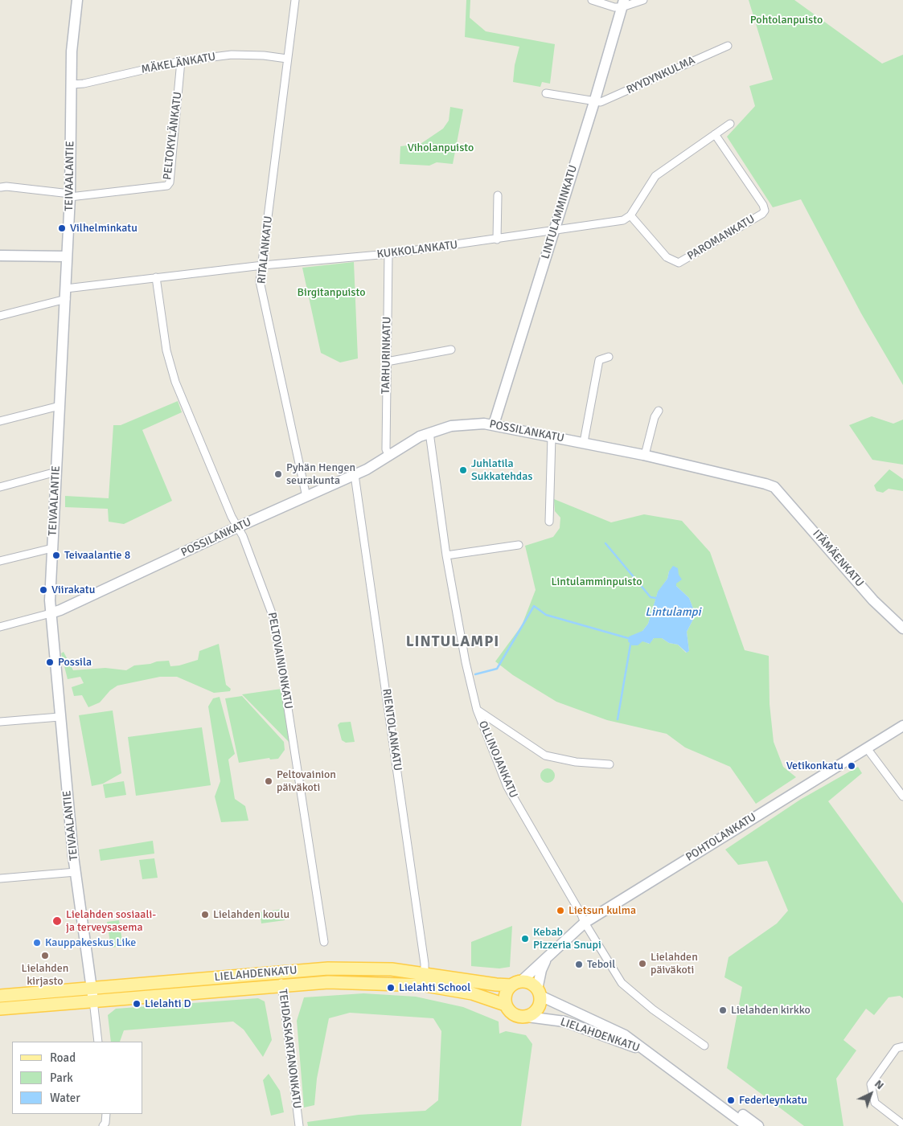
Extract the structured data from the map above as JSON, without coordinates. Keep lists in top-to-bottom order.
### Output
{
  "streets": {
    "main road": [
      "TEIVAALANTIE",
      "LINTULAMMINKATU",
      "POSSILANKATU",
      "ITÄMÄENKATU",
      "POHTOLANKATU",
      "LIELAHDENKATU"
    ],
    "street": [
      "MÄKELÄNKATU",
      "RYYDYNKULMA",
      "PELTOKYLÄNKATU",
      "PAROMANKATU",
      "RITALANKATU",
      "KUKKOLANKATU",
      "TARHURINKATU",
      "PELTOVAINIONKATU",
      "RIENTOLANKATU",
      "OLLINOJANKATU",
      "TEHDASKARTANONKATU"
    ]
  },
  "crossings": [
    ["MÄKELÄNKATU", "PELTOKYLÄNKATU"],
    ["MÄKELÄNKATU", "TEIVAALANTIE"],
    ["MÄKELÄNKATU", "RITALANKATU"],
    ["RYYDYNKULMA", "LINTULAMMINKATU"],
    ["PELTOKYLÄNKATU", "TEIVAALANTIE"],
    ["TEIVAALANTIE", "KUKKOLANKATU"],
    ["TEIVAALANTIE", "POSSILANKATU"],
    ["TEIVAALANTIE", "LIELAHDENKATU"],
    ["LINTULAMMINKATU", "KUKKOLANKATU"],
    ["LINTULAMMINKATU", "POSSILANKATU"],
    ["PAROMANKATU", "KUKKOLANKATU"],
    ["RITALANKATU", "KUKKOLANKATU"],
    ["RITALANKATU", "POSSILANKATU"],
    ["KUKKOLANKATU", "TARHURINKATU"],
    ["KUKKOLANKATU", "PELTOVAINIONKATU"],
    ["TARHURINKATU", "POSSILANKATU"],
    ["POSSILANKATU", "ITÄMÄENKATU"],
    ["POSSILANKATU", "PELTOVAINIONKATU"],
    ["POSSILANKATU", "RIENTOLANKATU"],
    ["POSSILANKATU", "OLLINOJANKATU"],
    ["RIENTOLANKATU", "LIELAHDENKATU"],
    ["OLLINOJANKATU", "POHTOLANKATU"],
    ["POHTOLANKATU", "LIELAHDENKATU"],
    ["LIELAHDENKATU", "TEHDASKARTANONKATU"]
  ],
  "districts": ["LINTULAMPI"],
  "water": ["Lintulampi"],
  "parks": [
    "Pohtolanpuisto",
    "Viholanpuisto",
    "Birgitanpuisto",
    "Lintulamminpuisto"
  ],
  "places": [
    "Vilhelminkatu",
    "Juhlatila Sukkatehdas",
    "Pyhän Hengen seurakunta",
    "Teivaalantie 8",
    "Viirakatu",
    "Possila",
    "Vetikonkatu",
    "Peltovainion päiväkoti",
    "Lietsun kulma",
    "Lielahden koulu",
    "Lielahden sosiaali- ja terveysasema",
    "Kebab Pizzeria Snupi",
    "Kauppakeskus Like",
    "Lielahden kirjasto",
    "Lielahden päiväkoti",
    "Teboil",
    "Lielahti School",
    "Lielahti D",
    "Lielahden kirkko",
    "Federleynkatu"
  ],
  "legend": ["Road", "Park", "Water"],
  "north": "top right"
}
